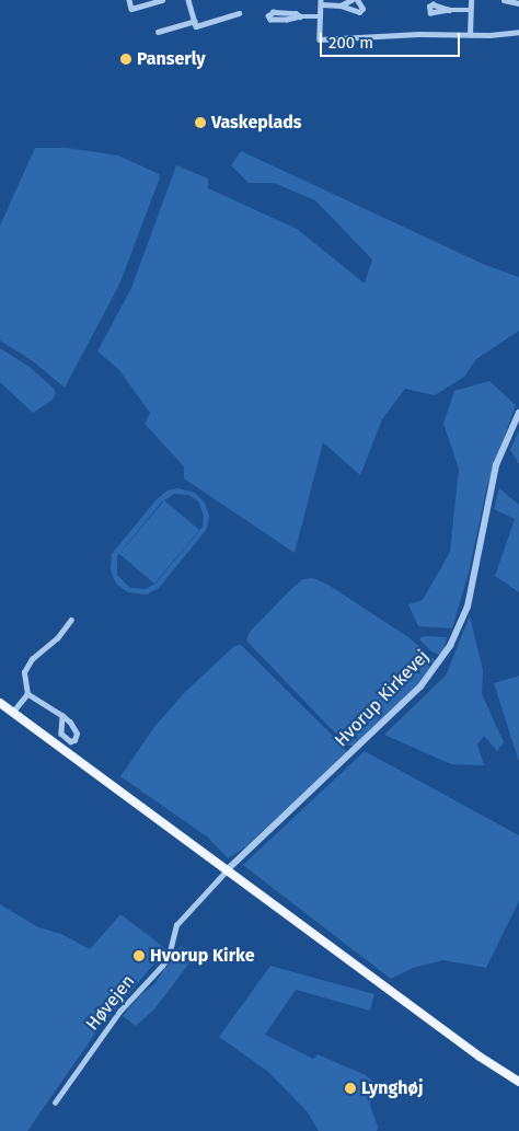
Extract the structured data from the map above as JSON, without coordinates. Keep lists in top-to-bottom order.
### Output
{
  "streets": {
    "street": ["Hvorup Kirkevej", "Høvejen"]
  },
  "crossings": [
    ["Hvorup Kirkevej", "Høvejen"]
  ],
  "places": [
    "Panserly",
    "Vaskeplads",
    "Hvorup Kirke",
    "Lynghøj"
  ],
  "scale_bar": "200 m"
}
